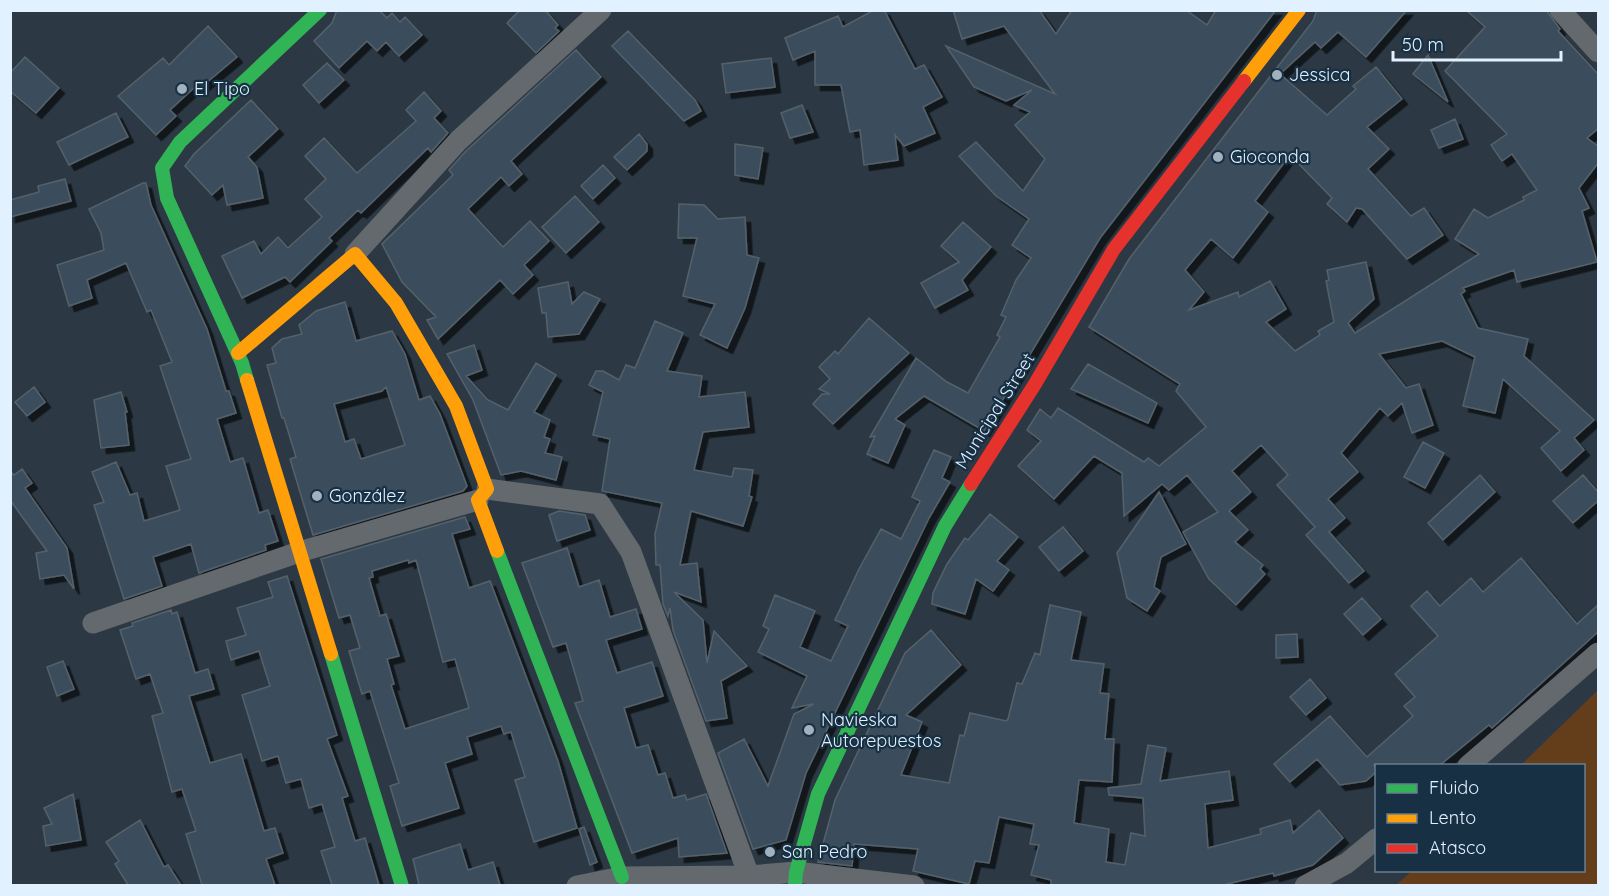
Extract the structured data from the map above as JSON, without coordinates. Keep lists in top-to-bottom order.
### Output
{
  "streets": {
    "street": ["Municipal Street"]
  },
  "places": [
    "Jessica",
    "El Tipo",
    "Gioconda",
    "González",
    "Navieska Autorepuestos",
    "San Pedro"
  ],
  "legend": ["Fluido", "Lento", "Atasco"],
  "scale_bar": "50 m"
}
